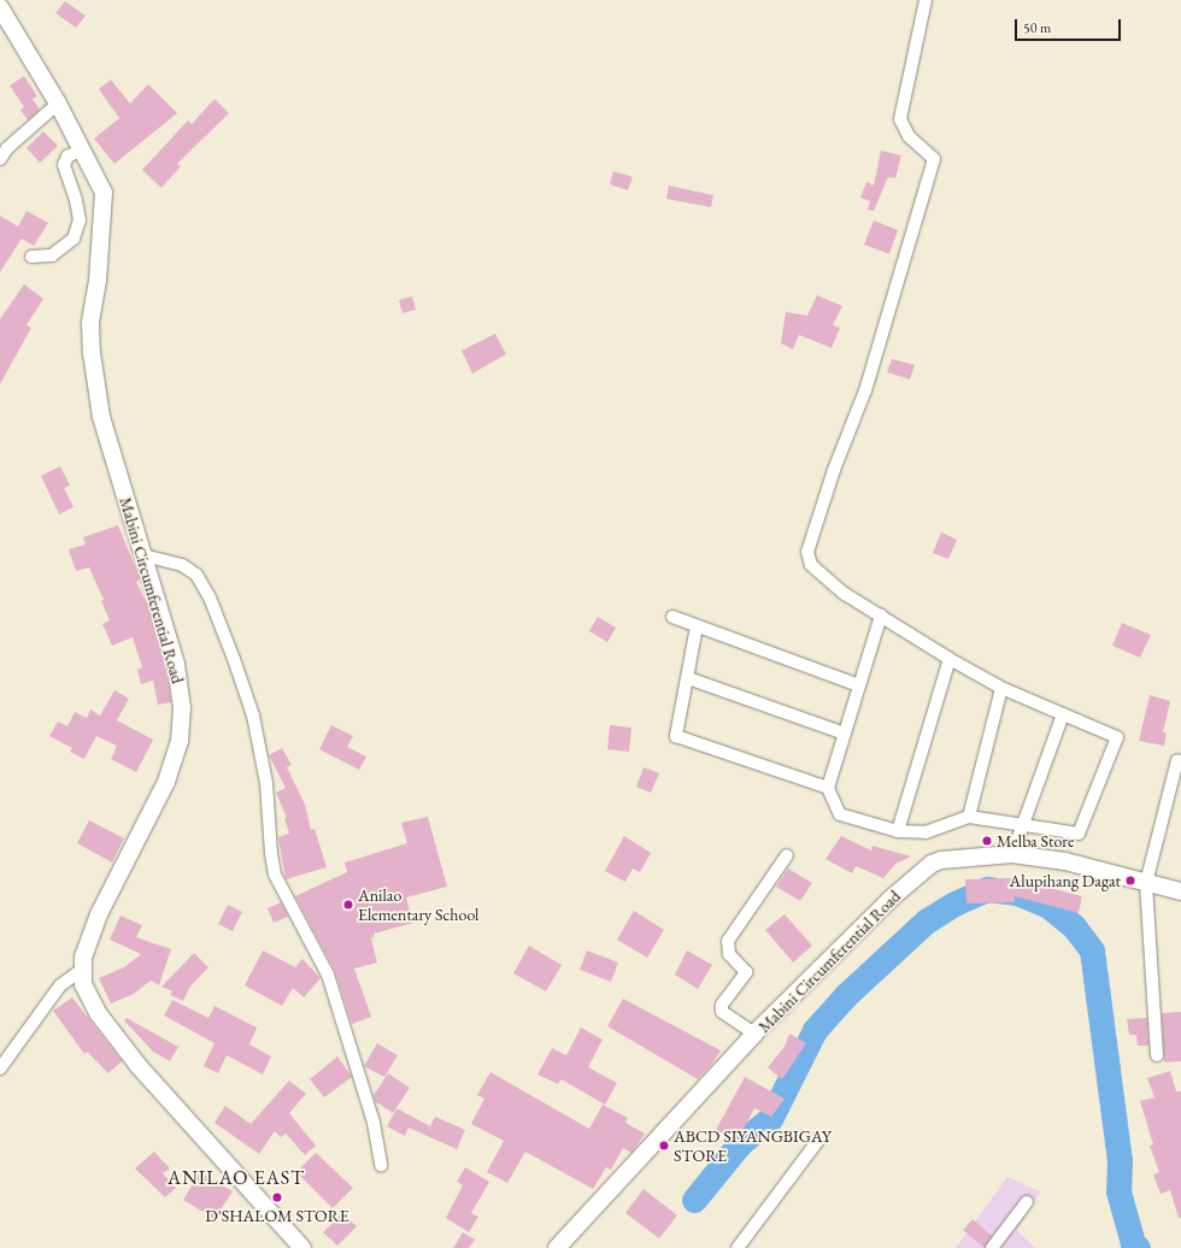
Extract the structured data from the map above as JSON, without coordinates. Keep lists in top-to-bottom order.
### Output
{
  "streets": {
    "main road": ["Mabini Circumferential Road"]
  },
  "districts": ["ANILAO EAST"],
  "places": [
    "Melba Store",
    "Alupihang Dagat",
    "Anilao Elementary School",
    "ABCD SIYANGBIGAY STORE",
    "D'SHALOM STORE"
  ],
  "scale_bar": "50 m"
}
